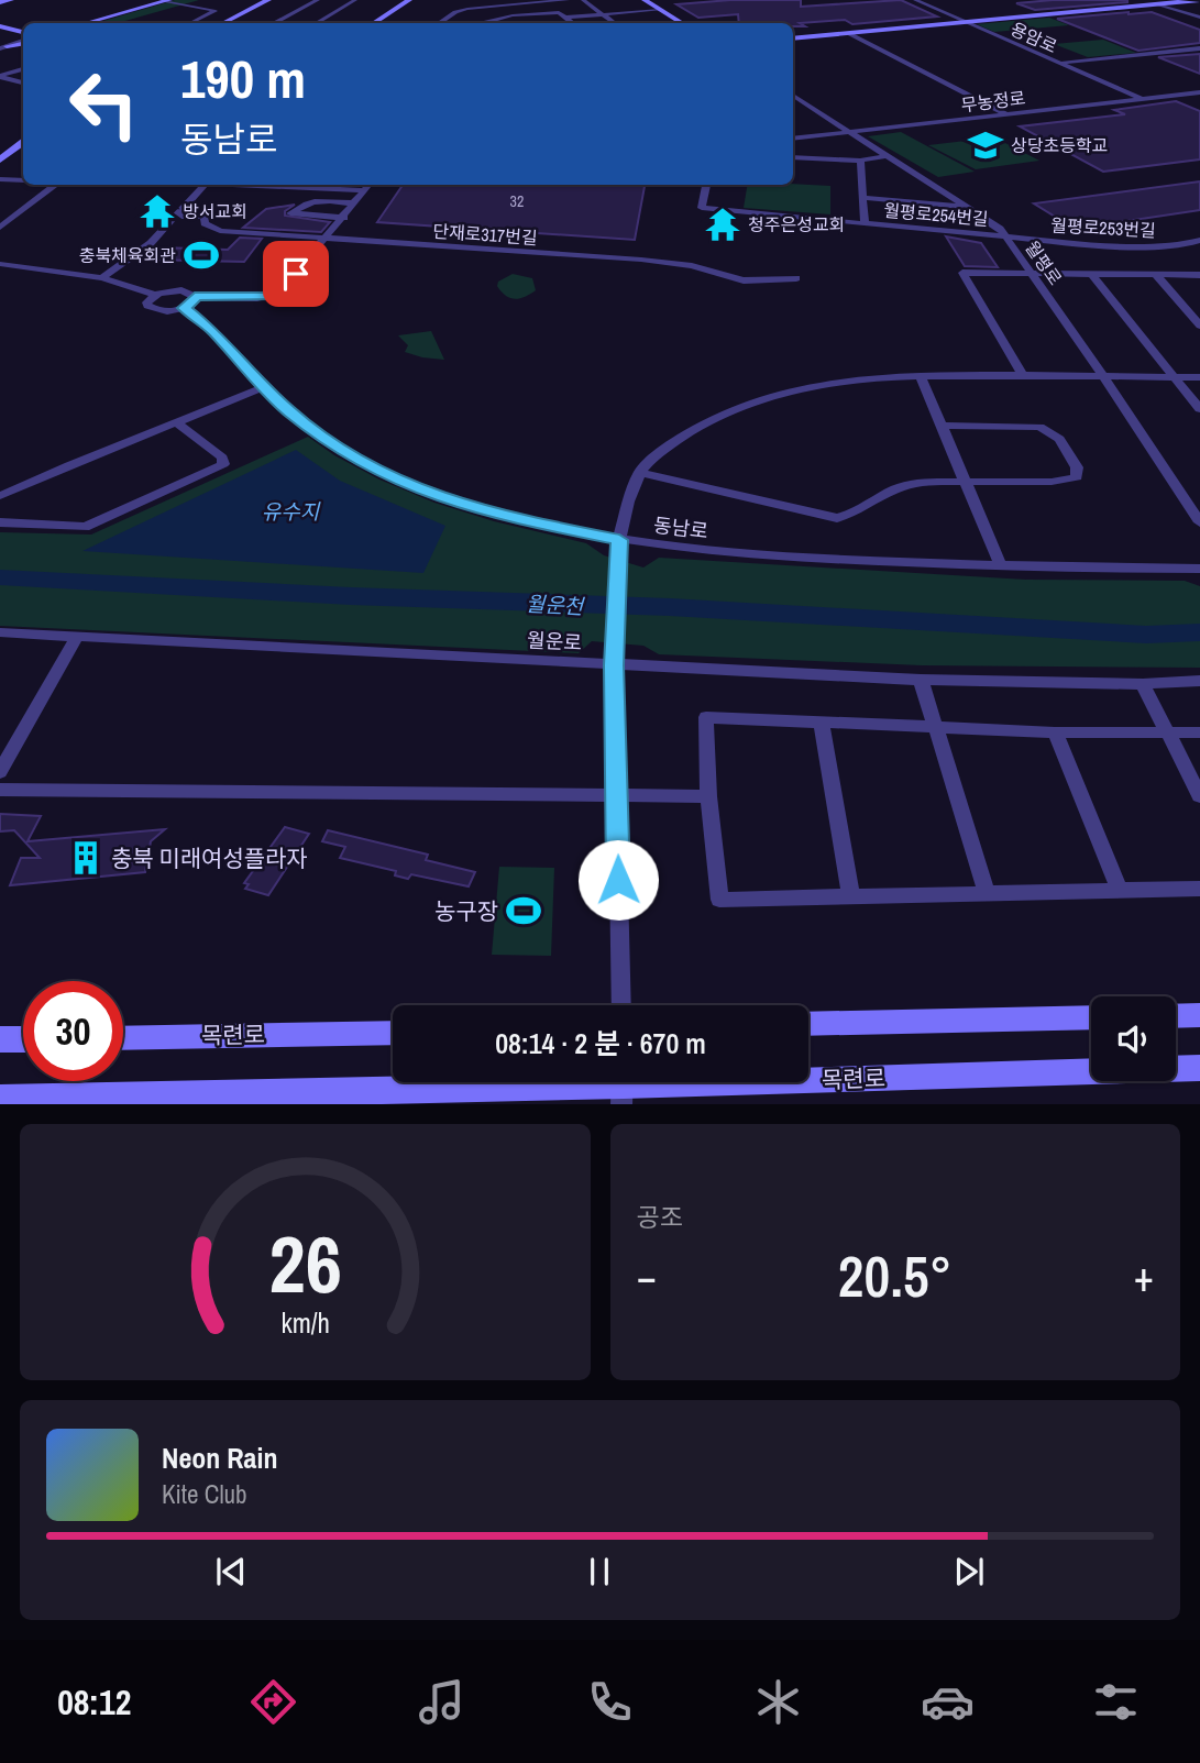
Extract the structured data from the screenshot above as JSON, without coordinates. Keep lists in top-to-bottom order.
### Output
{
  "streets": {
    "street": [
      "용암로",
      "무농정로",
      "월평로254번길",
      "월평로253번길",
      "단재로317번길",
      "월평로",
      "동남로",
      "월운로",
      "목련로"
    ]
  },
  "crossings": [
    ["용암로", "무농정로"],
    ["무농정로", "월평로"],
    ["월평로254번길", "월평로253번길"],
    ["월평로254번길", "월평로"],
    ["월평로253번길", "월평로"]
  ],
  "water": ["유수지", "월운천"],
  "places": {
    "school or university": ["상당초등학교"],
    "temple": ["방서교회", "청주은성교회"],
    "sports": ["충북체육회관", "농구장"],
    "building": ["충북 미래여성플라자"]
  },
  "house_numbers": ["32"],
  "page": {
    "turn": ["190 m", "동남로"],
    "limit": "30",
    "trip": "08:14 · 2 분 · 670 m",
    "tile": "공조",
    "heat": ["−", "20.5°", "+"],
    "song": ["Neon Rain", "Kite Club"],
    "tabs": "08:12",
    "gauge": ["26", "km/h"]
  }
}
